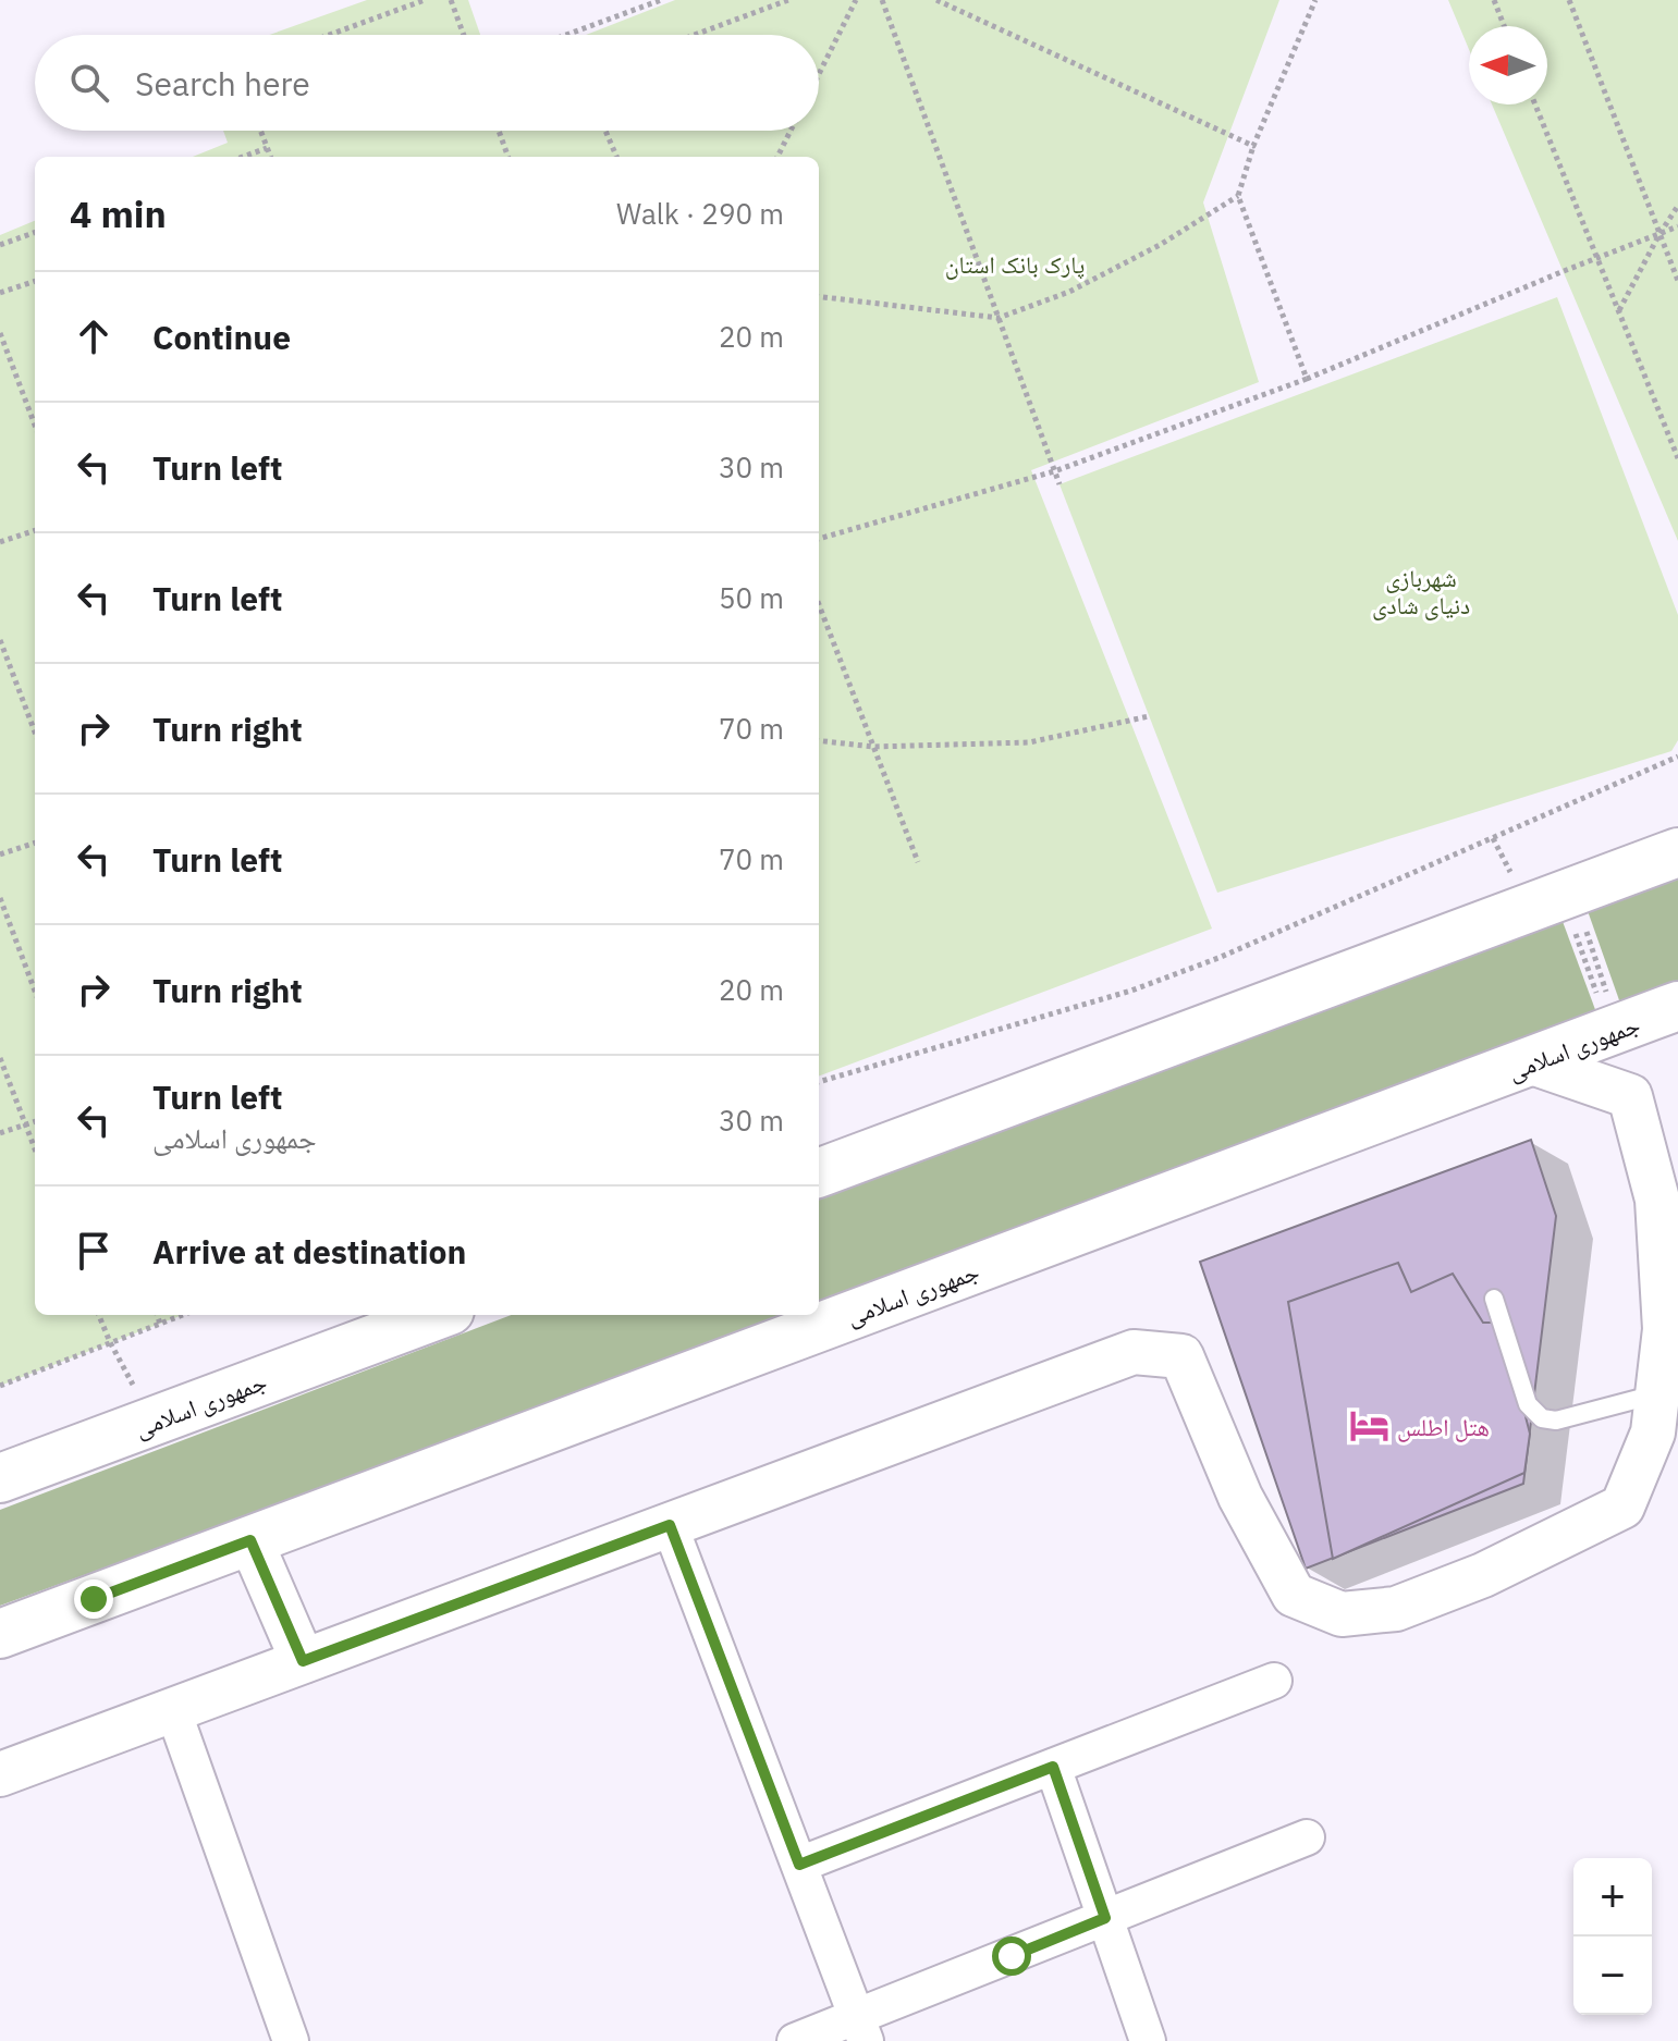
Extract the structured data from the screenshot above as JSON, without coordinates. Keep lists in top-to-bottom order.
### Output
{
  "streets": {
    "main road": ["جمهوری اسلامی"]
  },
  "parks": ["پارک بانک استان", "شهربازی دنیای شادی"],
  "places": {
    "hotel": ["هتل اطلس"]
  },
  "north": "left",
  "page": {
    "search": "Search here",
    "heading": ["4 min", "Walk · 290 m"],
    "list": [
      ["Continue", "20 m"],
      ["Turn left", "30 m"],
      ["Turn left", "50 m"],
      ["Turn right", "70 m"],
      ["Turn left", "70 m"],
      ["Turn right", "20 m"],
      ["Turn left", "جمهوری اسلامی", "30 m"],
      "Arrive at destination"
    ],
    "map_buttons": ["+", "−"]
  }
}
